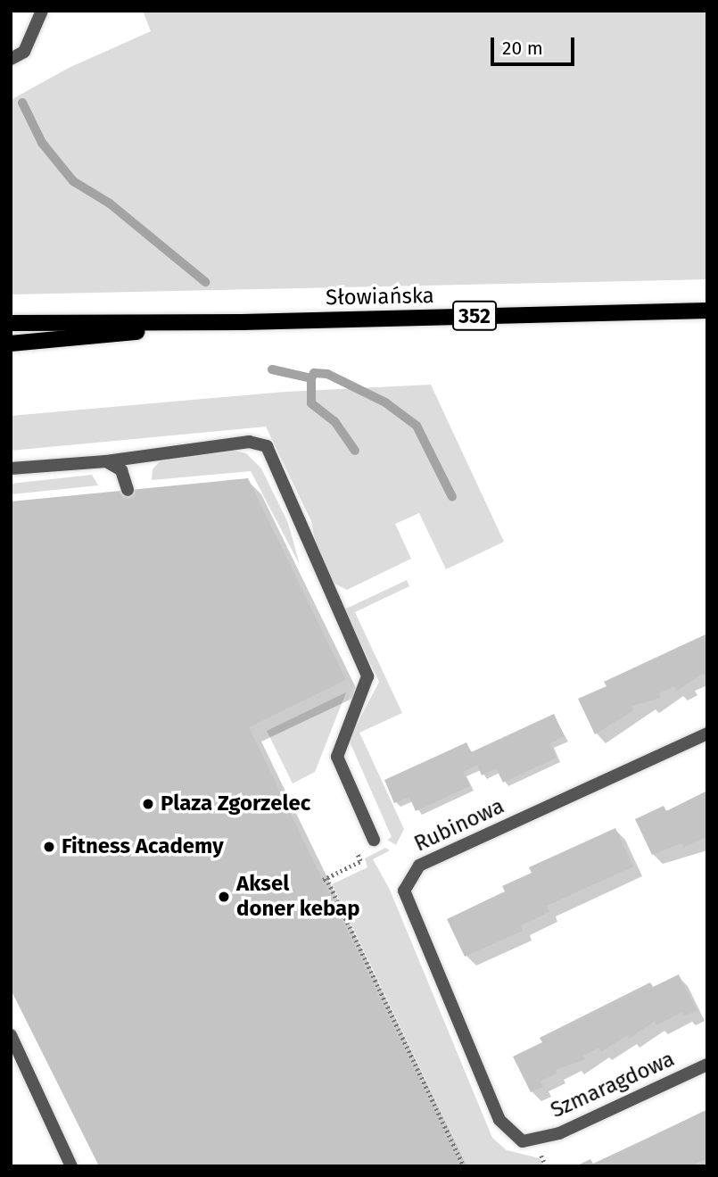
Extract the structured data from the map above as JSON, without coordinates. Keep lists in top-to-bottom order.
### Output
{
  "streets": {
    "main road": ["Słowiańska", "352"],
    "street": ["Rubinowa", "Szmaragdowa"]
  },
  "crossings": [
    ["Rubinowa", "Szmaragdowa"]
  ],
  "places": ["Plaza Zgorzelec", "Fitness Academy", "Aksel doner kebap"],
  "scale_bar": "20 m"
}
